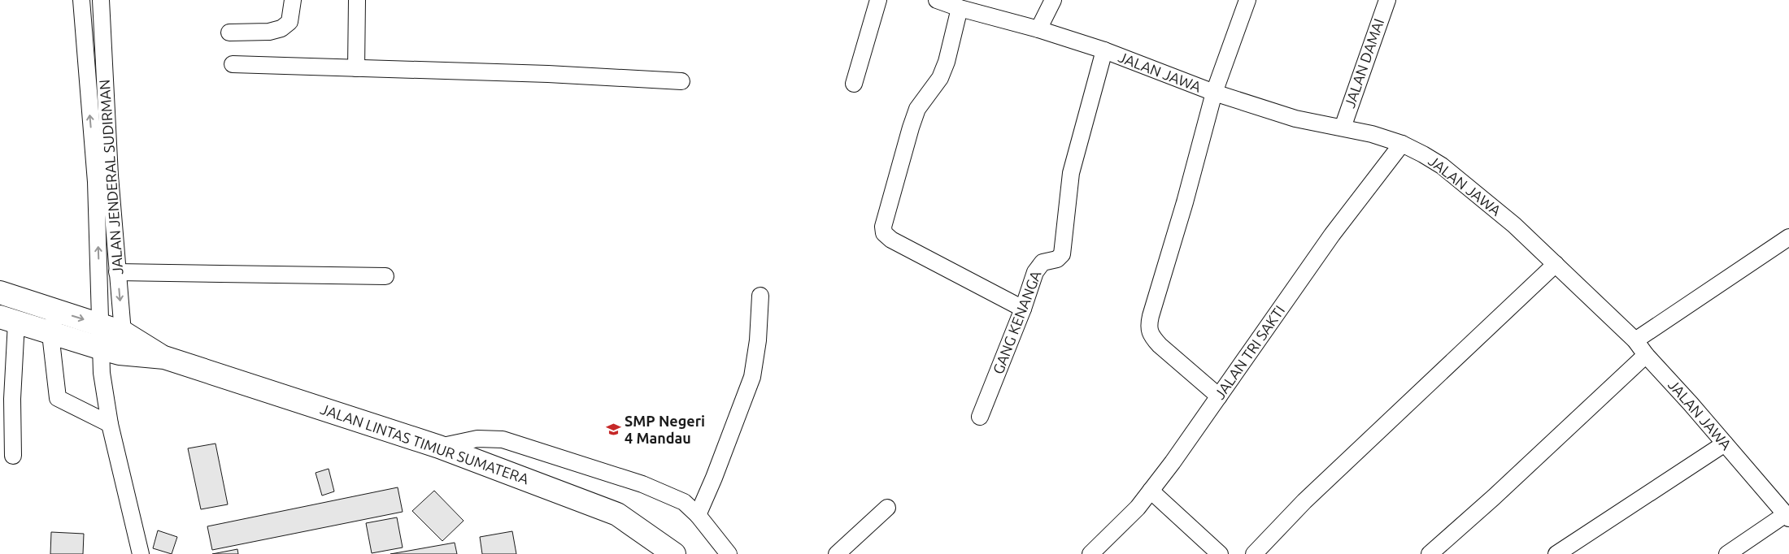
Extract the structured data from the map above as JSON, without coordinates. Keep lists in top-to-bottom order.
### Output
{
  "streets": {
    "highway": ["JALAN LINTAS TIMUR SUMATERA"],
    "street": [
      "JALAN DAMAI",
      "JALAN JAWA",
      "JALAN JENDERAL SUDIRMAN",
      "GANG KENANGA",
      "JALAN TRI SAKTI"
    ]
  },
  "crossings": [
    ["JALAN DAMAI", "JALAN JAWA"],
    ["JALAN JAWA", "GANG KENANGA"],
    ["JALAN JAWA", "JALAN TRI SAKTI"],
    ["JALAN JENDERAL SUDIRMAN", "JALAN LINTAS TIMUR SUMATERA"]
  ],
  "places": {
    "school or university": ["SMP Negeri 4 Mandau"]
  }
}
